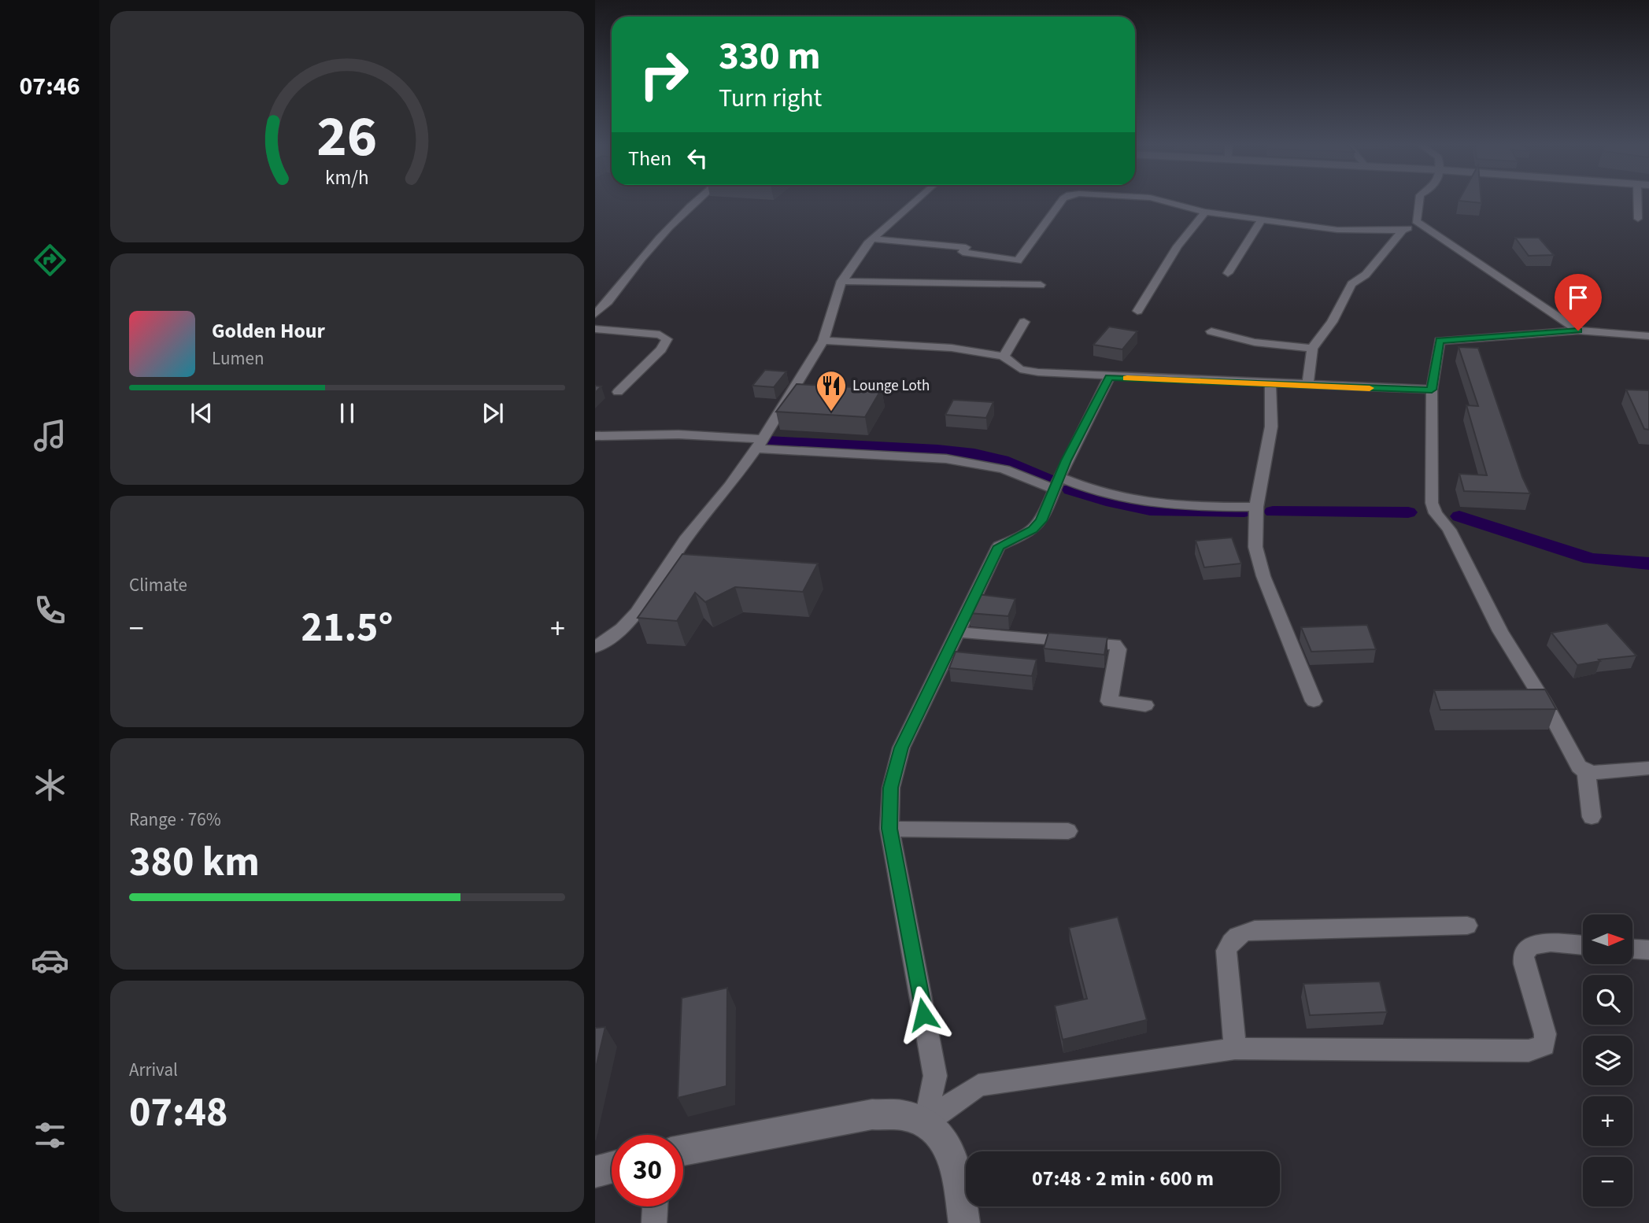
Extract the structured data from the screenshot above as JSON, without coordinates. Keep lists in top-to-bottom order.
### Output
{
  "places": {
    "restaurant": ["Lounge Loth"]
  },
  "north": "right",
  "page": {
    "tabs": "07:46",
    "turn": ["330 m", "Turn right"],
    "then": "Then",
    "song": ["Golden Hour", "Lumen"],
    "tile": [
      "Climate",
      ["Range · 76%", "380 km"],
      ["Arrival", "07:48"]
    ],
    "heat": ["−", "21.5°", "+"],
    "map_buttons": ["+", "−"],
    "limit": "30",
    "trip": "07:48 · 2 min · 600 m",
    "gauge": ["26", "km/h"]
  }
}
